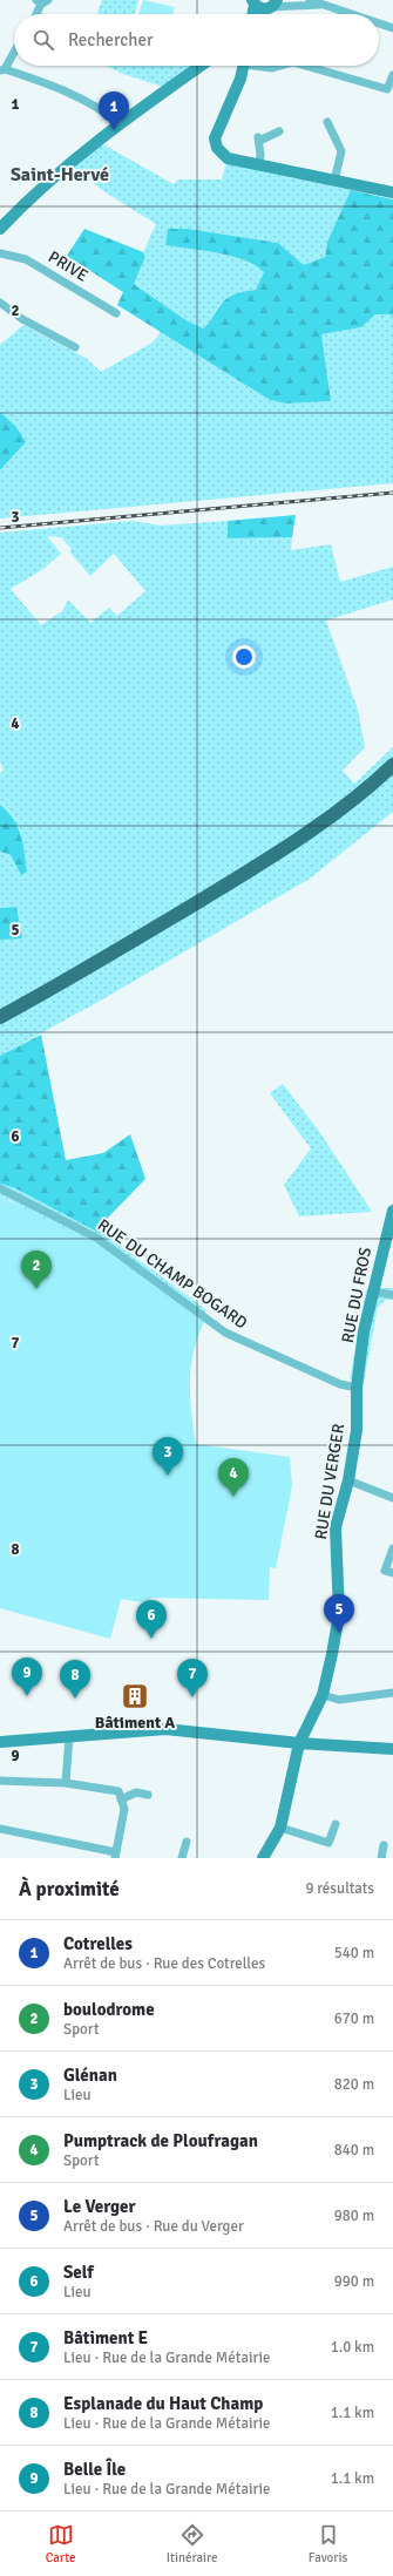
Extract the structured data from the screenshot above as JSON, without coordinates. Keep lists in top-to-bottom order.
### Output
{
  "streets": {
    "street": [
      "PRIVE",
      "RUE DU CHAMP BOGARD",
      "RUE DU FROS",
      "RUE DU VERGER"
    ]
  },
  "crossings": [
    ["RUE DU CHAMP BOGARD", "RUE DU FROS"],
    ["RUE DU CHAMP BOGARD", "RUE DU VERGER"],
    ["RUE DU FROS", "RUE DU VERGER"]
  ],
  "districts": ["Saint-Hervé"],
  "places": {
    "building": ["Bâtiment A"]
  },
  "page": {
    "search": "Rechercher",
    "pins": [
      "1",
      "2",
      "3",
      "4",
      "5",
      "6",
      "9",
      "7",
      "8"
    ],
    "heading": ["À proximité", "9 résultats"],
    "list": [
      {
        "mark": "1",
        "name": "Cotrelles",
        "note": "Arrêt de bus · Rue des Cotrelles",
        "value": "540 m"
      },
      {
        "mark": "2",
        "name": "boulodrome",
        "note": "Sport",
        "value": "670 m"
      },
      {
        "mark": "3",
        "name": "Glénan",
        "note": "Lieu",
        "value": "820 m"
      },
      {
        "mark": "4",
        "name": "Pumptrack de Ploufragan",
        "note": "Sport",
        "value": "840 m"
      },
      {
        "mark": "5",
        "name": "Le Verger",
        "note": "Arrêt de bus · Rue du Verger",
        "value": "980 m"
      },
      {
        "mark": "6",
        "name": "Self",
        "note": "Lieu",
        "value": "990 m"
      },
      {
        "mark": "7",
        "name": "Bâtiment E",
        "note": "Lieu · Rue de la Grande Métairie",
        "value": "1.0 km"
      },
      {
        "mark": "8",
        "name": "Esplanade du Haut Champ",
        "note": "Lieu · Rue de la Grande Métairie",
        "value": "1.1 km"
      },
      {
        "mark": "9",
        "name": "Belle Île",
        "note": "Lieu · Rue de la Grande Métairie",
        "value": "1.1 km"
      }
    ],
    "nav": ["Carte", "Itinéraire", "Favoris"]
  },
  "grid": {
    "rows": [
      "1",
      "2",
      "3",
      "4",
      "5",
      "6",
      "7",
      "8",
      "9"
    ]
  }
}
